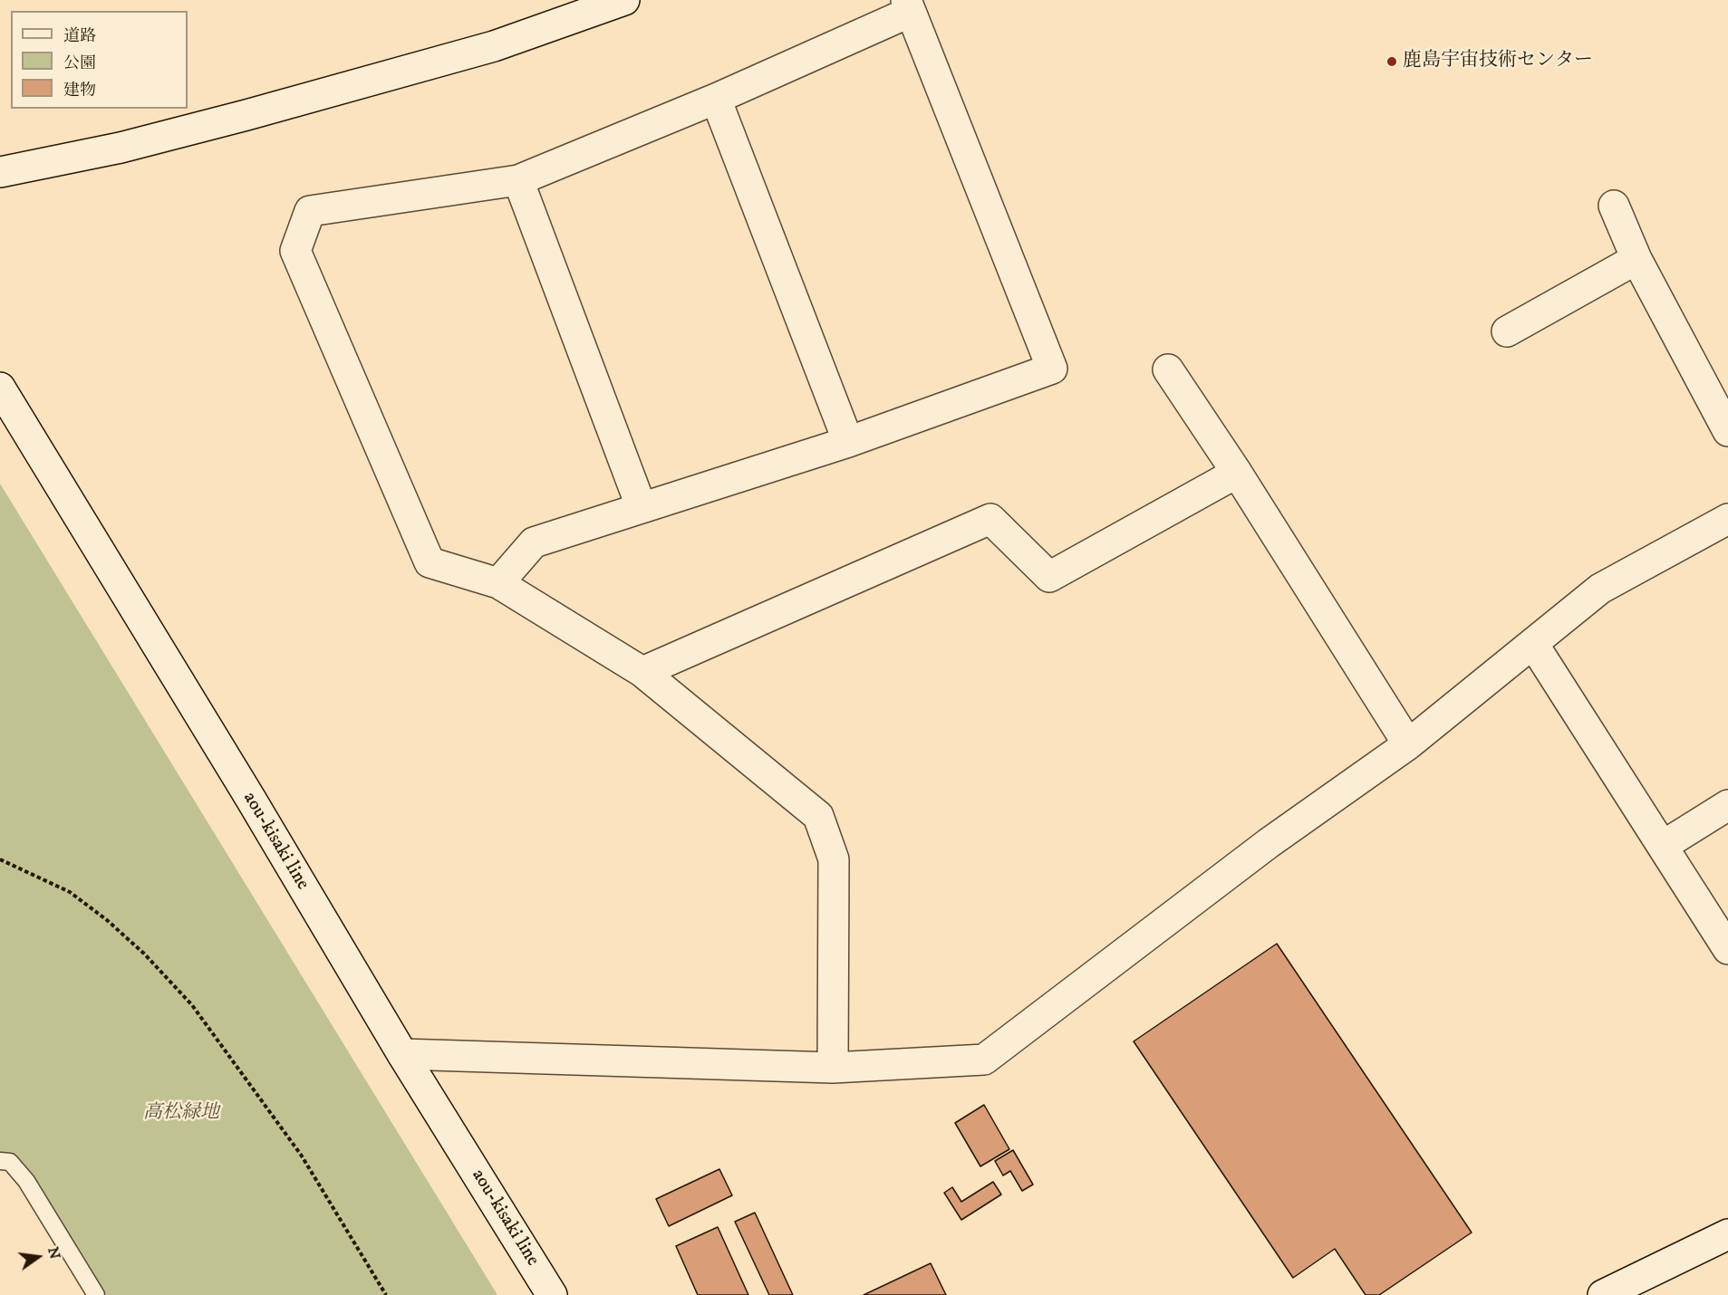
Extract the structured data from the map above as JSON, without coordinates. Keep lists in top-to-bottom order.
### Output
{
  "streets": {
    "street": ["aou-kisaki line"]
  },
  "parks": ["高松緑地"],
  "places": ["鹿島宇宙技術センター"],
  "legend": ["道路", "公園", "建物"],
  "north": "right"
}
